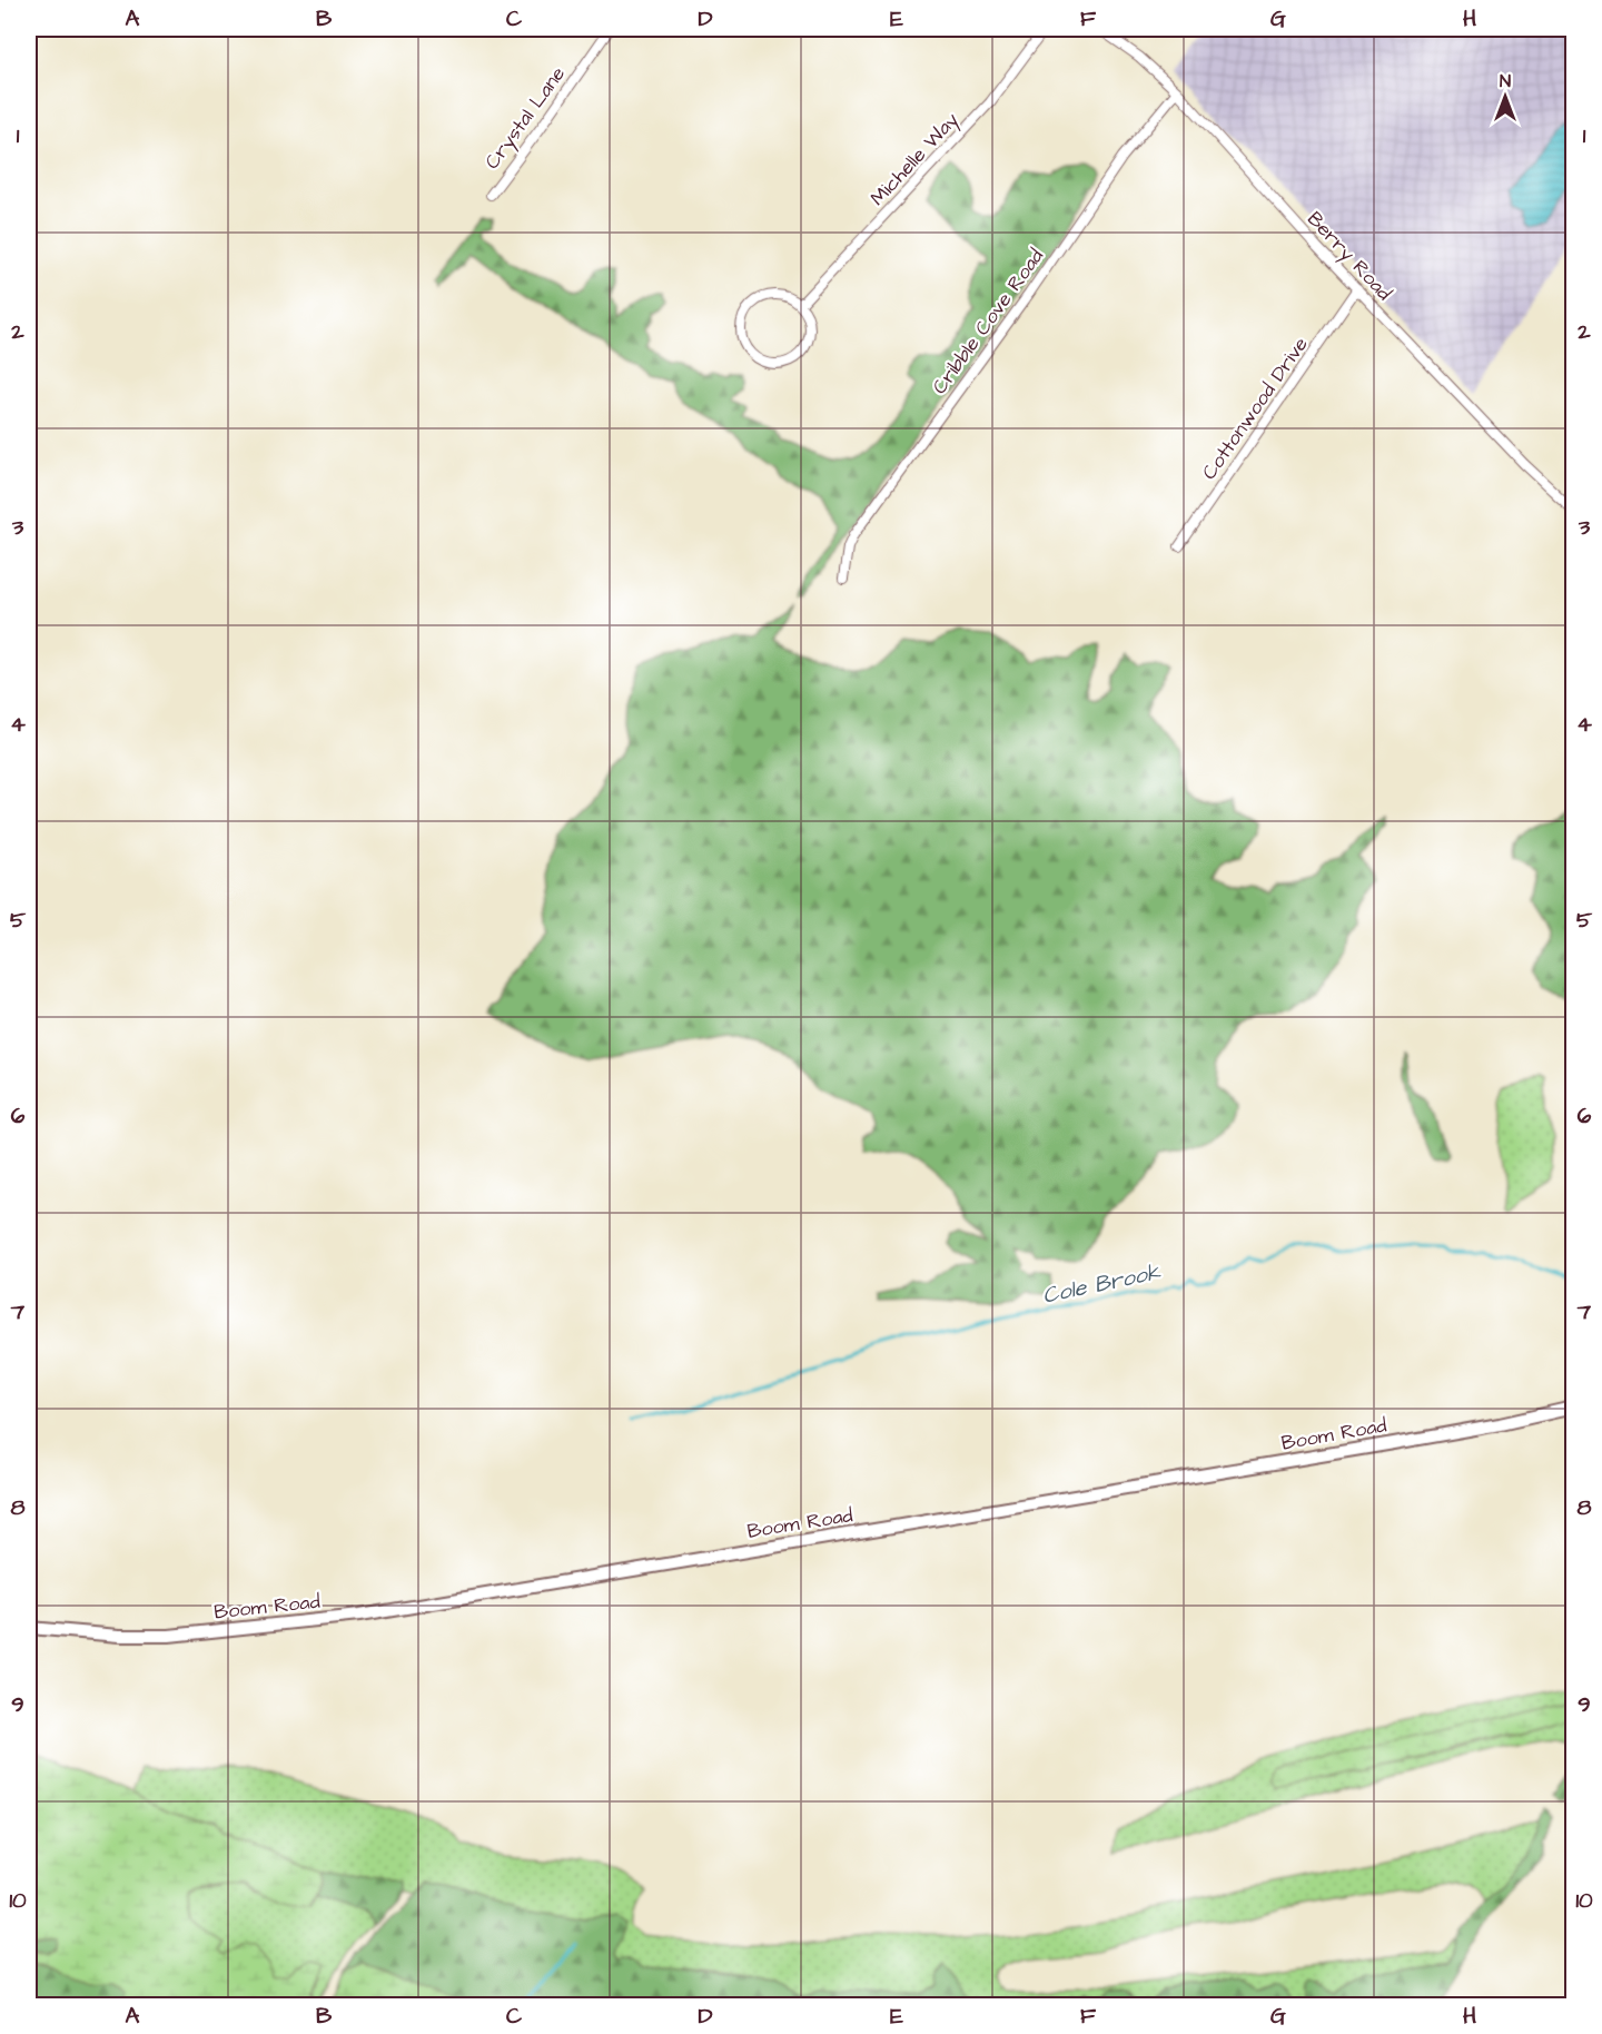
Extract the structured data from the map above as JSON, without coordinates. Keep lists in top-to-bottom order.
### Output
{
  "streets": {
    "street": [
      "Crystal Lane",
      "Michelle Way",
      "Berry Road",
      "Cribble Cove Road",
      "Cottonwood Drive",
      "Boom Road"
    ]
  },
  "crossings": [
    ["Berry Road", "Cribble Cove Road"],
    ["Berry Road", "Cottonwood Drive"]
  ],
  "water": ["Cole Brook"],
  "north": "top",
  "grid": {
    "columns": [
      "A",
      "B",
      "C",
      "D",
      "E",
      "F",
      "G",
      "H"
    ],
    "rows": [
      "1",
      "2",
      "3",
      "4",
      "5",
      "6",
      "7",
      "8",
      "9",
      "10"
    ]
  }
}
